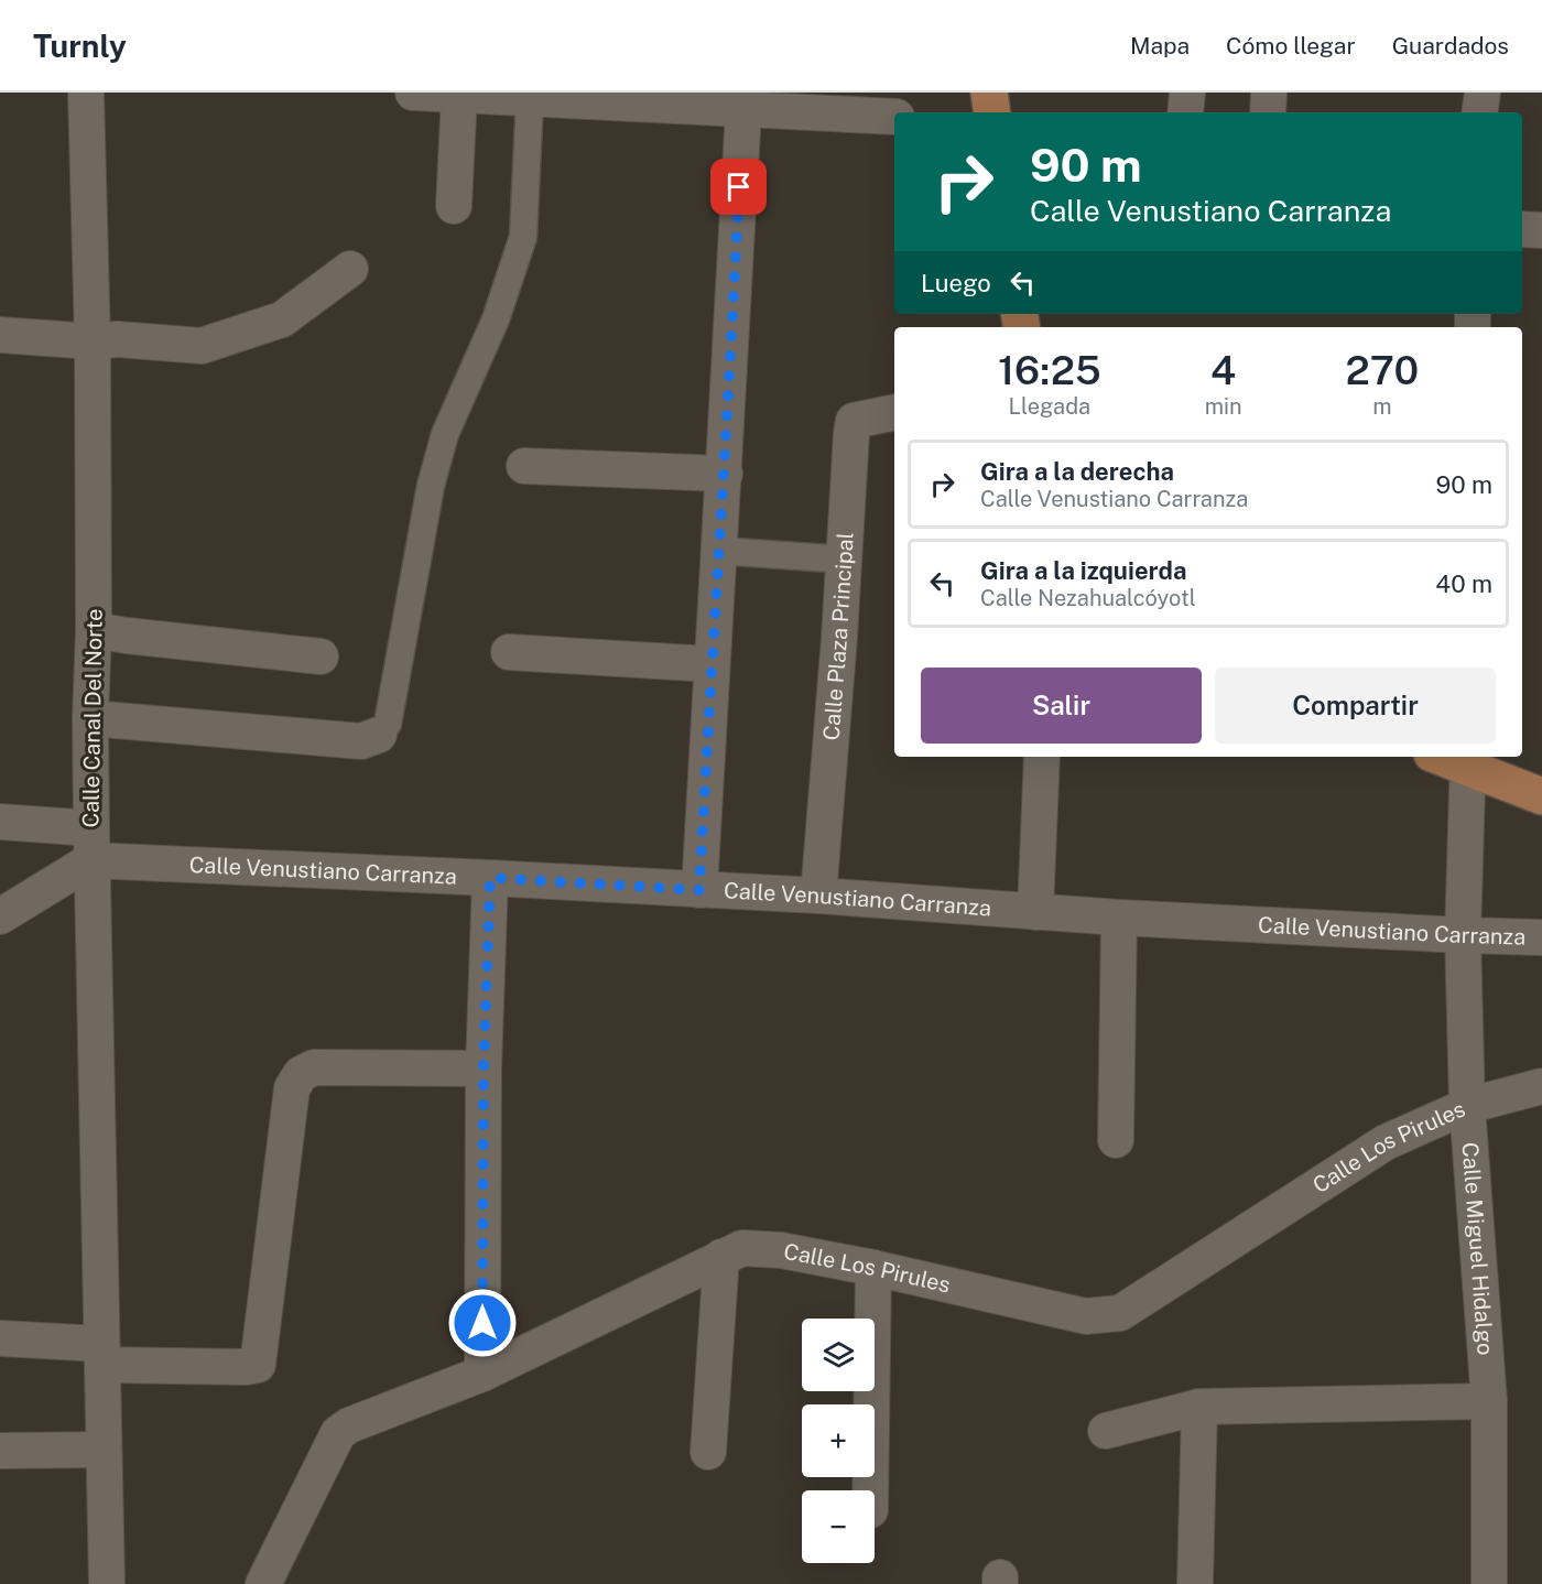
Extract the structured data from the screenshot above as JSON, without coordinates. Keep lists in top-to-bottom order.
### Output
{
  "streets": {
    "street": [
      "Calle Plaza Principal",
      "Calle Canal Del Norte",
      "Calle Venustiano Carranza",
      "Calle Los Pirules",
      "Calle Miguel Hidalgo"
    ]
  },
  "crossings": [
    ["Calle Plaza Principal", "Calle Venustiano Carranza"],
    ["Calle Canal Del Norte", "Calle Venustiano Carranza"],
    ["Calle Venustiano Carranza", "Calle Miguel Hidalgo"],
    ["Calle Los Pirules", "Calle Miguel Hidalgo"]
  ],
  "page": {
    "header": "Turnly",
    "nav": ["Mapa", "Cómo llegar", "Guardados"],
    "turn": ["90 m", "Calle Venustiano Carranza"],
    "then": "Luego",
    "eta": [
      "16:25",
      "Llegada",
      "4",
      "min",
      "270",
      "m"
    ],
    "list": [
      {
        "name": "Gira a la derecha",
        "note": "Calle Venustiano Carranza",
        "value": "90 m"
      },
      {
        "name": "Gira a la izquierda",
        "note": "Calle Nezahualcóyotl",
        "value": "40 m"
      }
    ],
    "buttons": ["Salir", "Compartir"],
    "map_buttons": ["+", "−"]
  }
}
